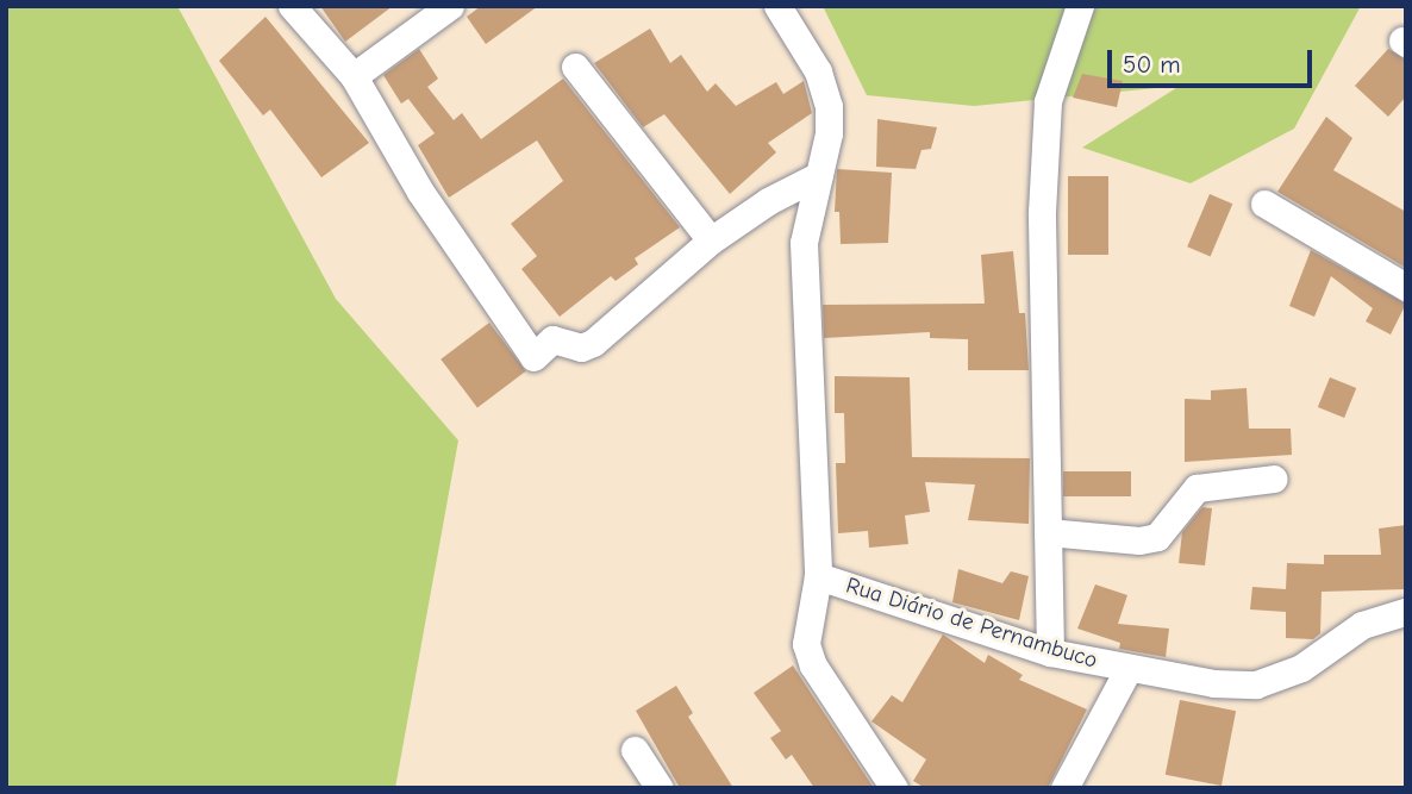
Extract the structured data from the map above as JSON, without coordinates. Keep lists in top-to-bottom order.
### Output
{
  "streets": {
    "street": ["Rua Diário de Pernambuco"]
  },
  "scale_bar": "50 m"
}
